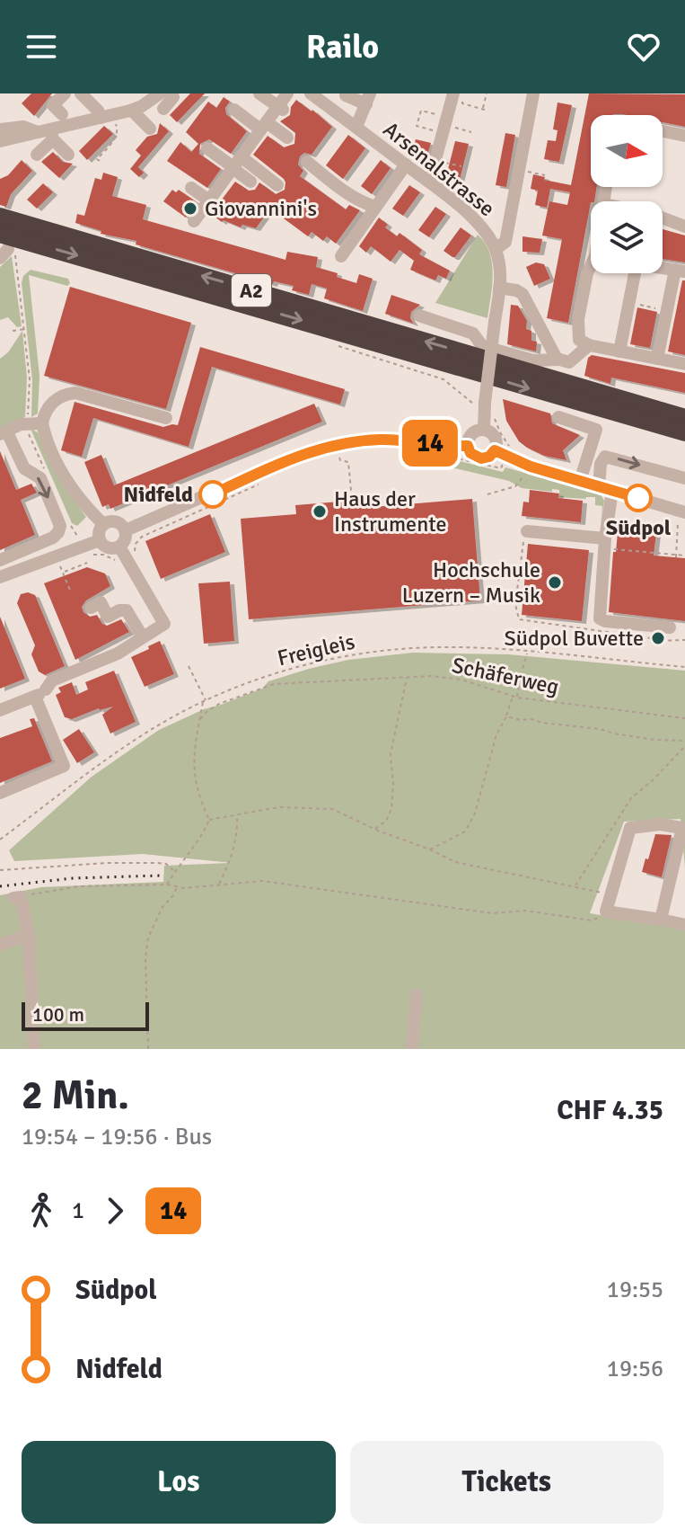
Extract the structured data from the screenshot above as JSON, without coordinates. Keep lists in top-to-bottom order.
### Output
{
  "streets": {
    "highway": ["A2"],
    "street": ["Arsenalstrasse"],
    "path": ["Freigleis", "Schäferweg"]
  },
  "places": [
    "Giovannini's",
    "Nidfeld",
    "Südpol",
    "Haus der Instrumente",
    "Hochschule Luzern – Musik",
    "Südpol Buvette"
  ],
  "lines": ["bus line 14"],
  "scale_bar": "100 m",
  "north": "right",
  "page": {
    "header": "Railo",
    "on_map": "14",
    "scale": "100 m",
    "heading": ["2 Min.", "19:54 – 19:56 · Bus", "CHF 4.35"],
    "legs": ["1", "14"],
    "list": [
      {
        "name": "Südpol",
        "value": "19:55"
      },
      {
        "name": "Nidfeld",
        "value": "19:56"
      }
    ],
    "buttons": ["Los", "Tickets"]
  }
}
